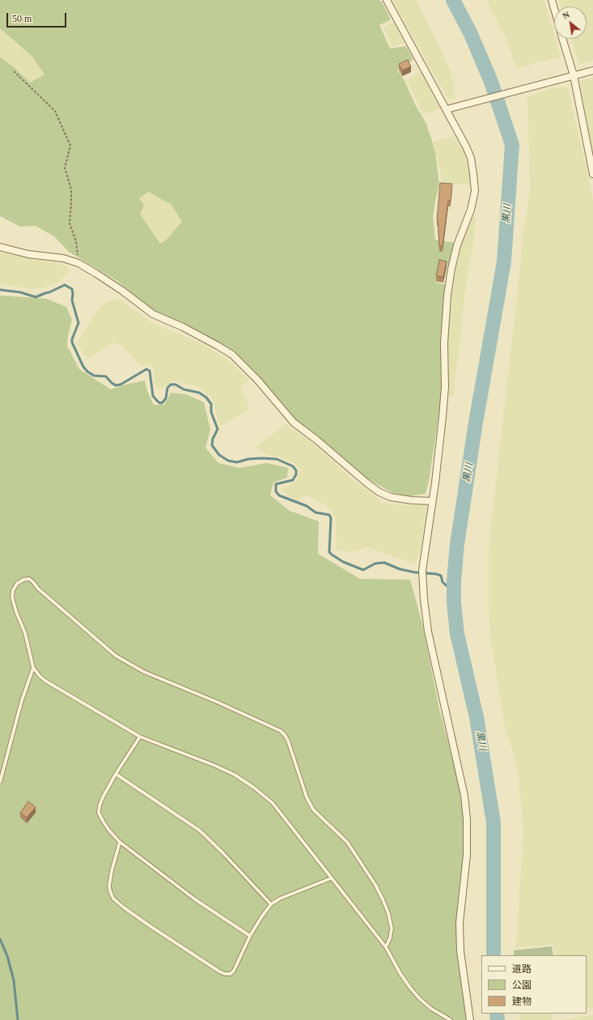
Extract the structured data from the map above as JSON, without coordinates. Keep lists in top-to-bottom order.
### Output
{
  "water": ["黒川"],
  "legend": ["道路", "公園", "建物"],
  "scale_bar": "50 m",
  "north": "top left"
}
